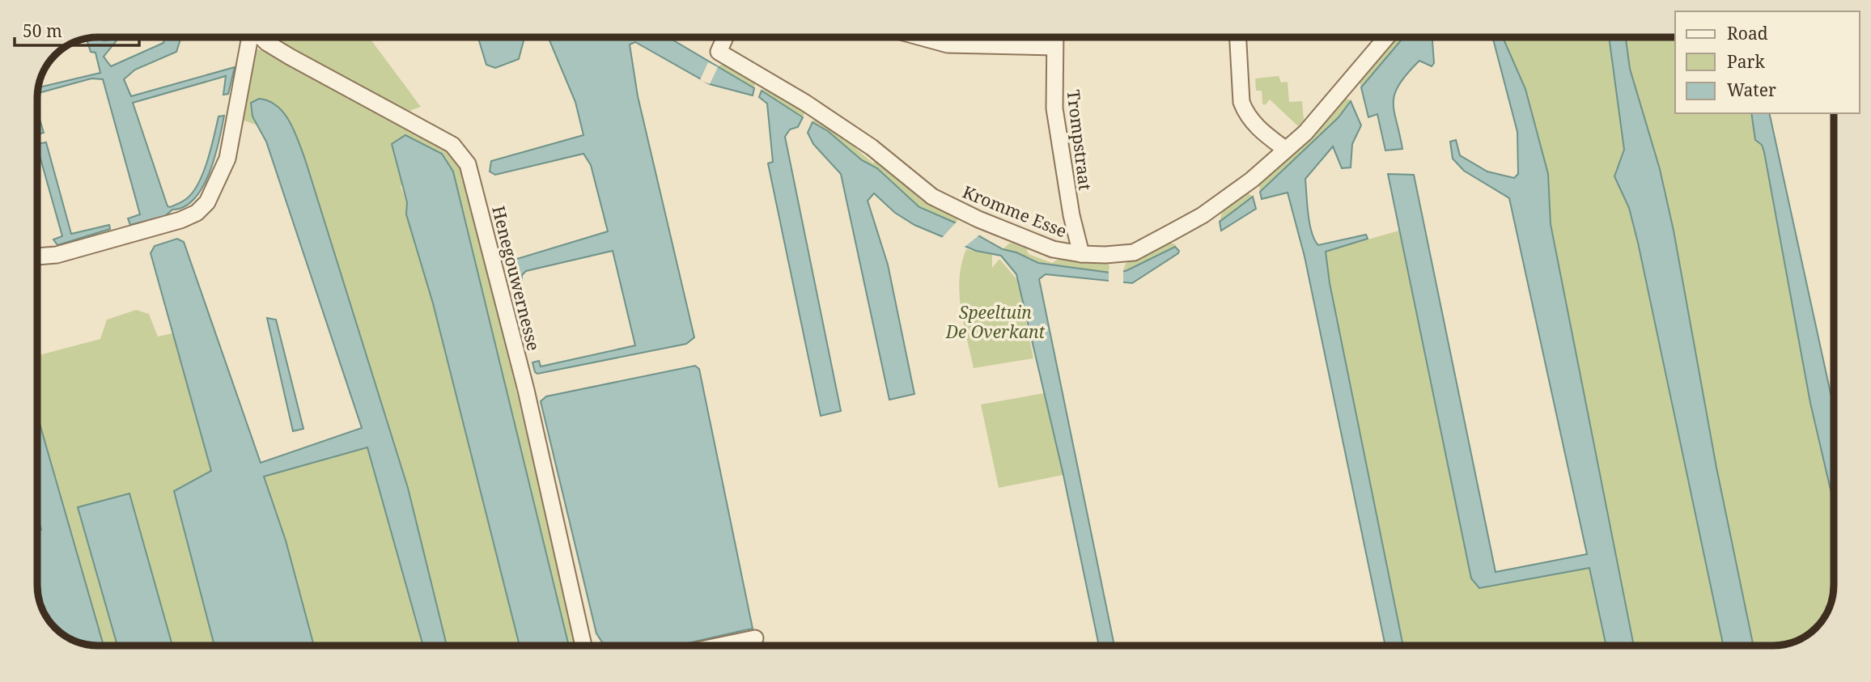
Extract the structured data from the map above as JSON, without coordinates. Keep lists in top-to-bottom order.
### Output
{
  "streets": {
    "street": ["Trompstraat", "Kromme Esse", "Henegouwernesse"]
  },
  "crossings": [
    ["Trompstraat", "Kromme Esse"]
  ],
  "parks": ["Speeltuin De Overkant"],
  "legend": ["Road", "Park", "Water"],
  "scale_bar": "50 m"
}
